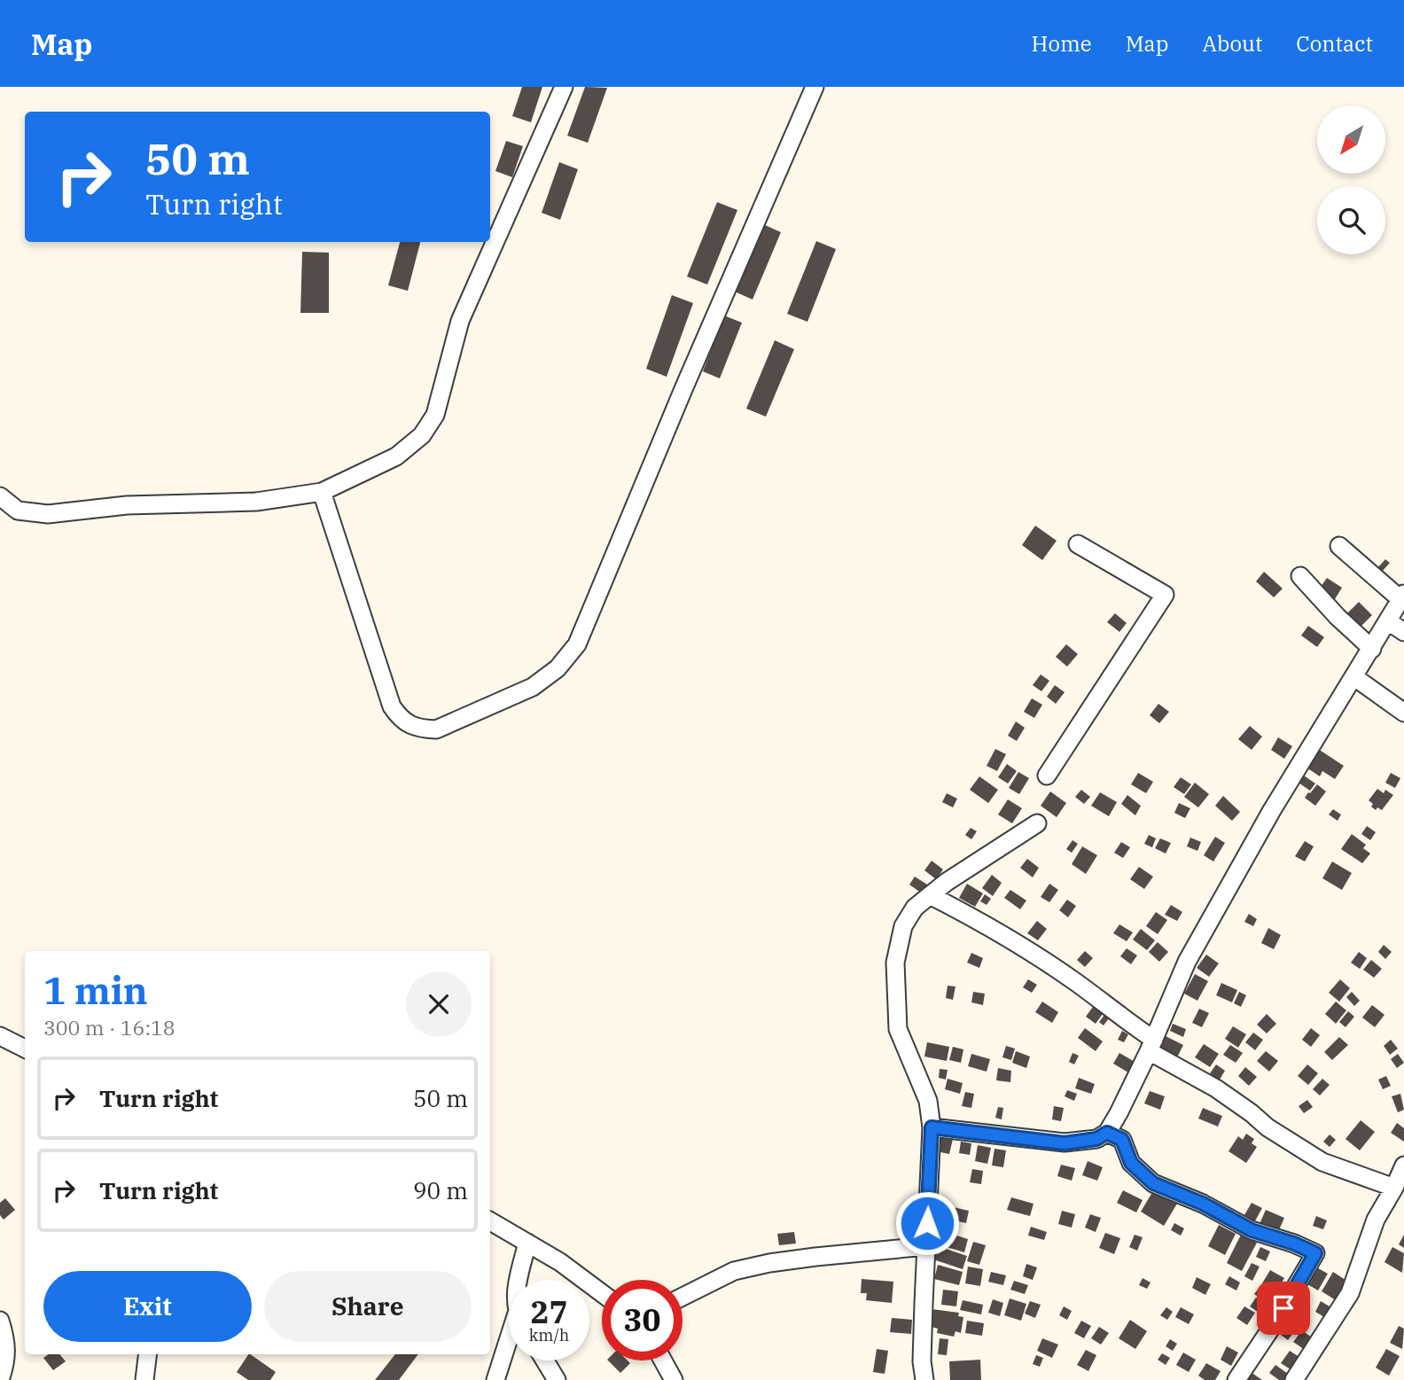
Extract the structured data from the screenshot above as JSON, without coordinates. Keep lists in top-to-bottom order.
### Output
{
  "north": "bottom left",
  "page": {
    "header": "Map",
    "nav": [
      "Home",
      "Map",
      "About",
      "Contact"
    ],
    "turn": ["50 m", "Turn right"],
    "heading": ["1 min", "300 m · 16:18"],
    "list": [
      {
        "name": "Turn right",
        "value": "50 m"
      },
      {
        "name": "Turn right",
        "value": "90 m"
      }
    ],
    "buttons": ["Exit", "Share"],
    "speed": "27 km/h",
    "limit": "30"
  }
}
